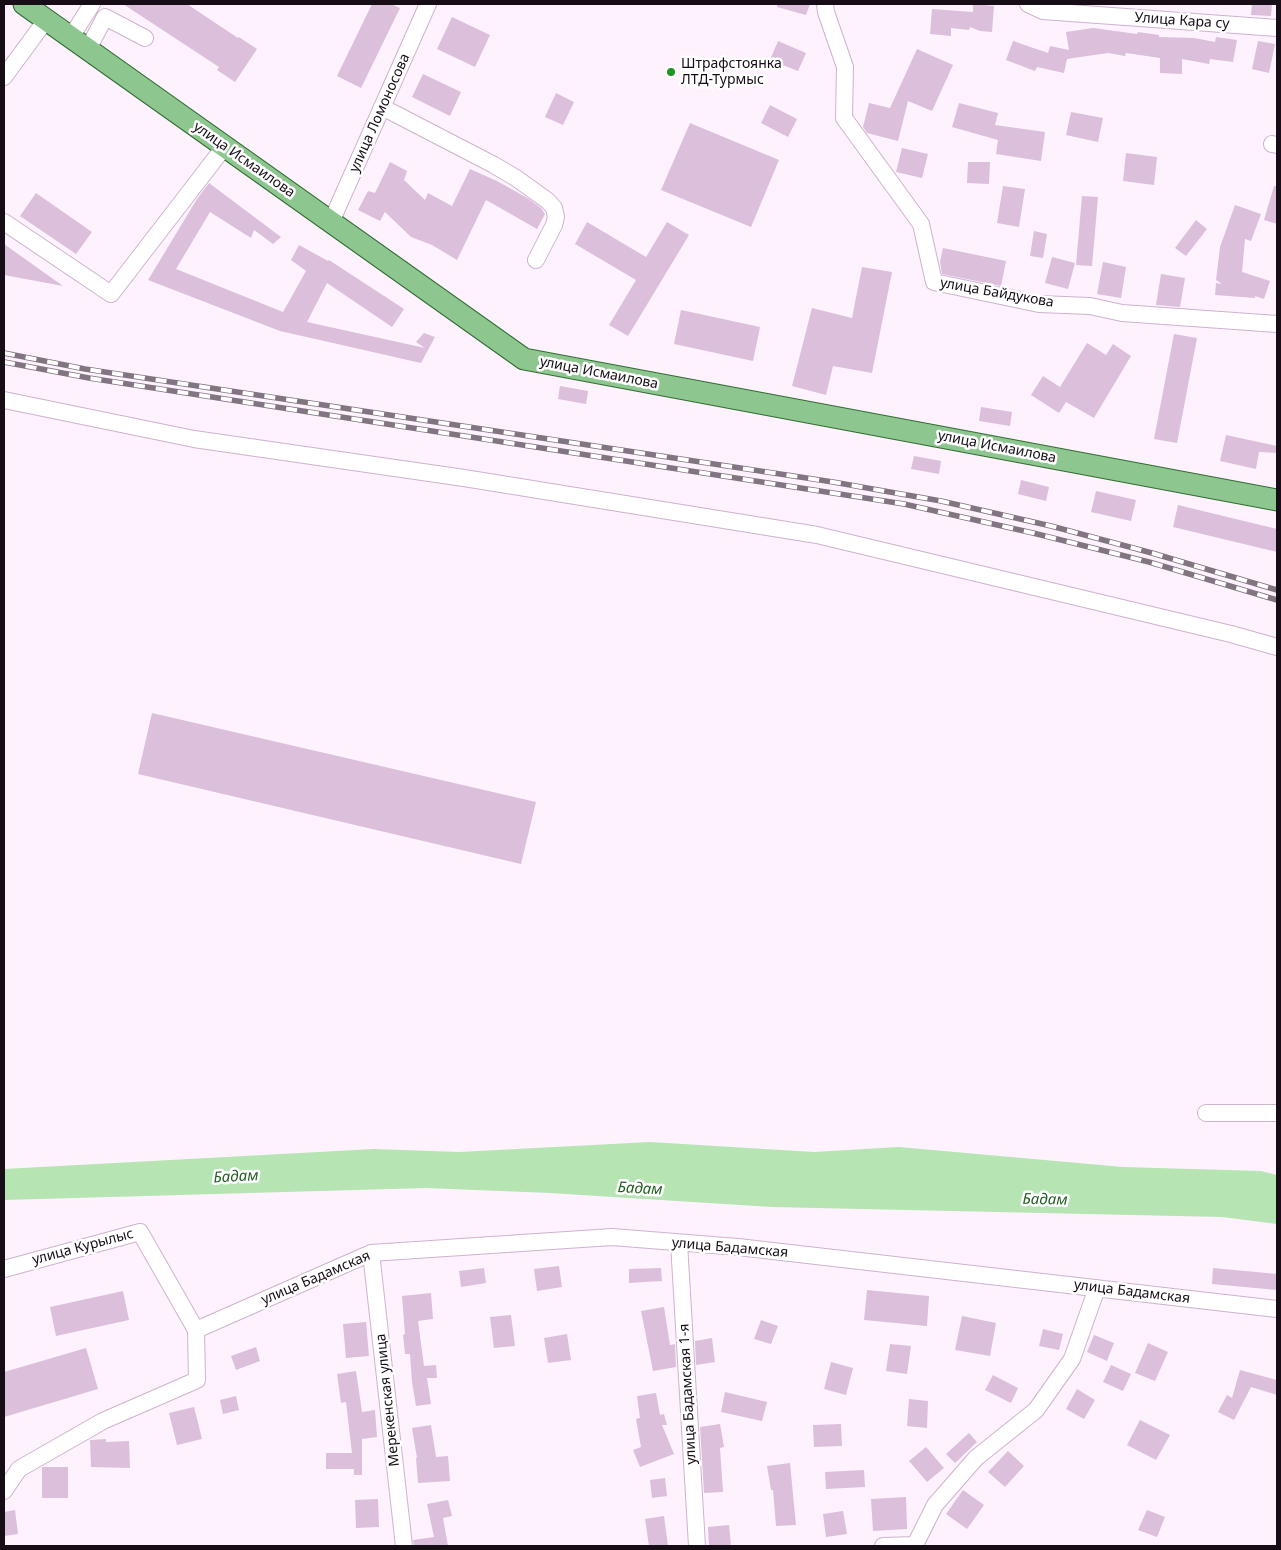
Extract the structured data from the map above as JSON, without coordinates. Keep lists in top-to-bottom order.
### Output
{
  "streets": {
    "main road": ["улица Исмаилова"],
    "street": [
      "Улица Кара су",
      "улица Ломоносова",
      "улица Байдукова",
      "улица Курылыс",
      "улица Бадамская",
      "улица Бадамская 1-я",
      "Мерекенская улица"
    ]
  },
  "crossings": [
    ["улица Ломоносова", "улица Исмаилова"],
    ["улица Курылыс", "улица Бадамская"],
    ["улица Бадамская", "улица Бадамская 1-я"],
    ["улица Бадамская", "Мерекенская улица"]
  ],
  "water": ["Бадам"],
  "places": ["Штрафстоянка ЛТД-Турмыс"]
}
